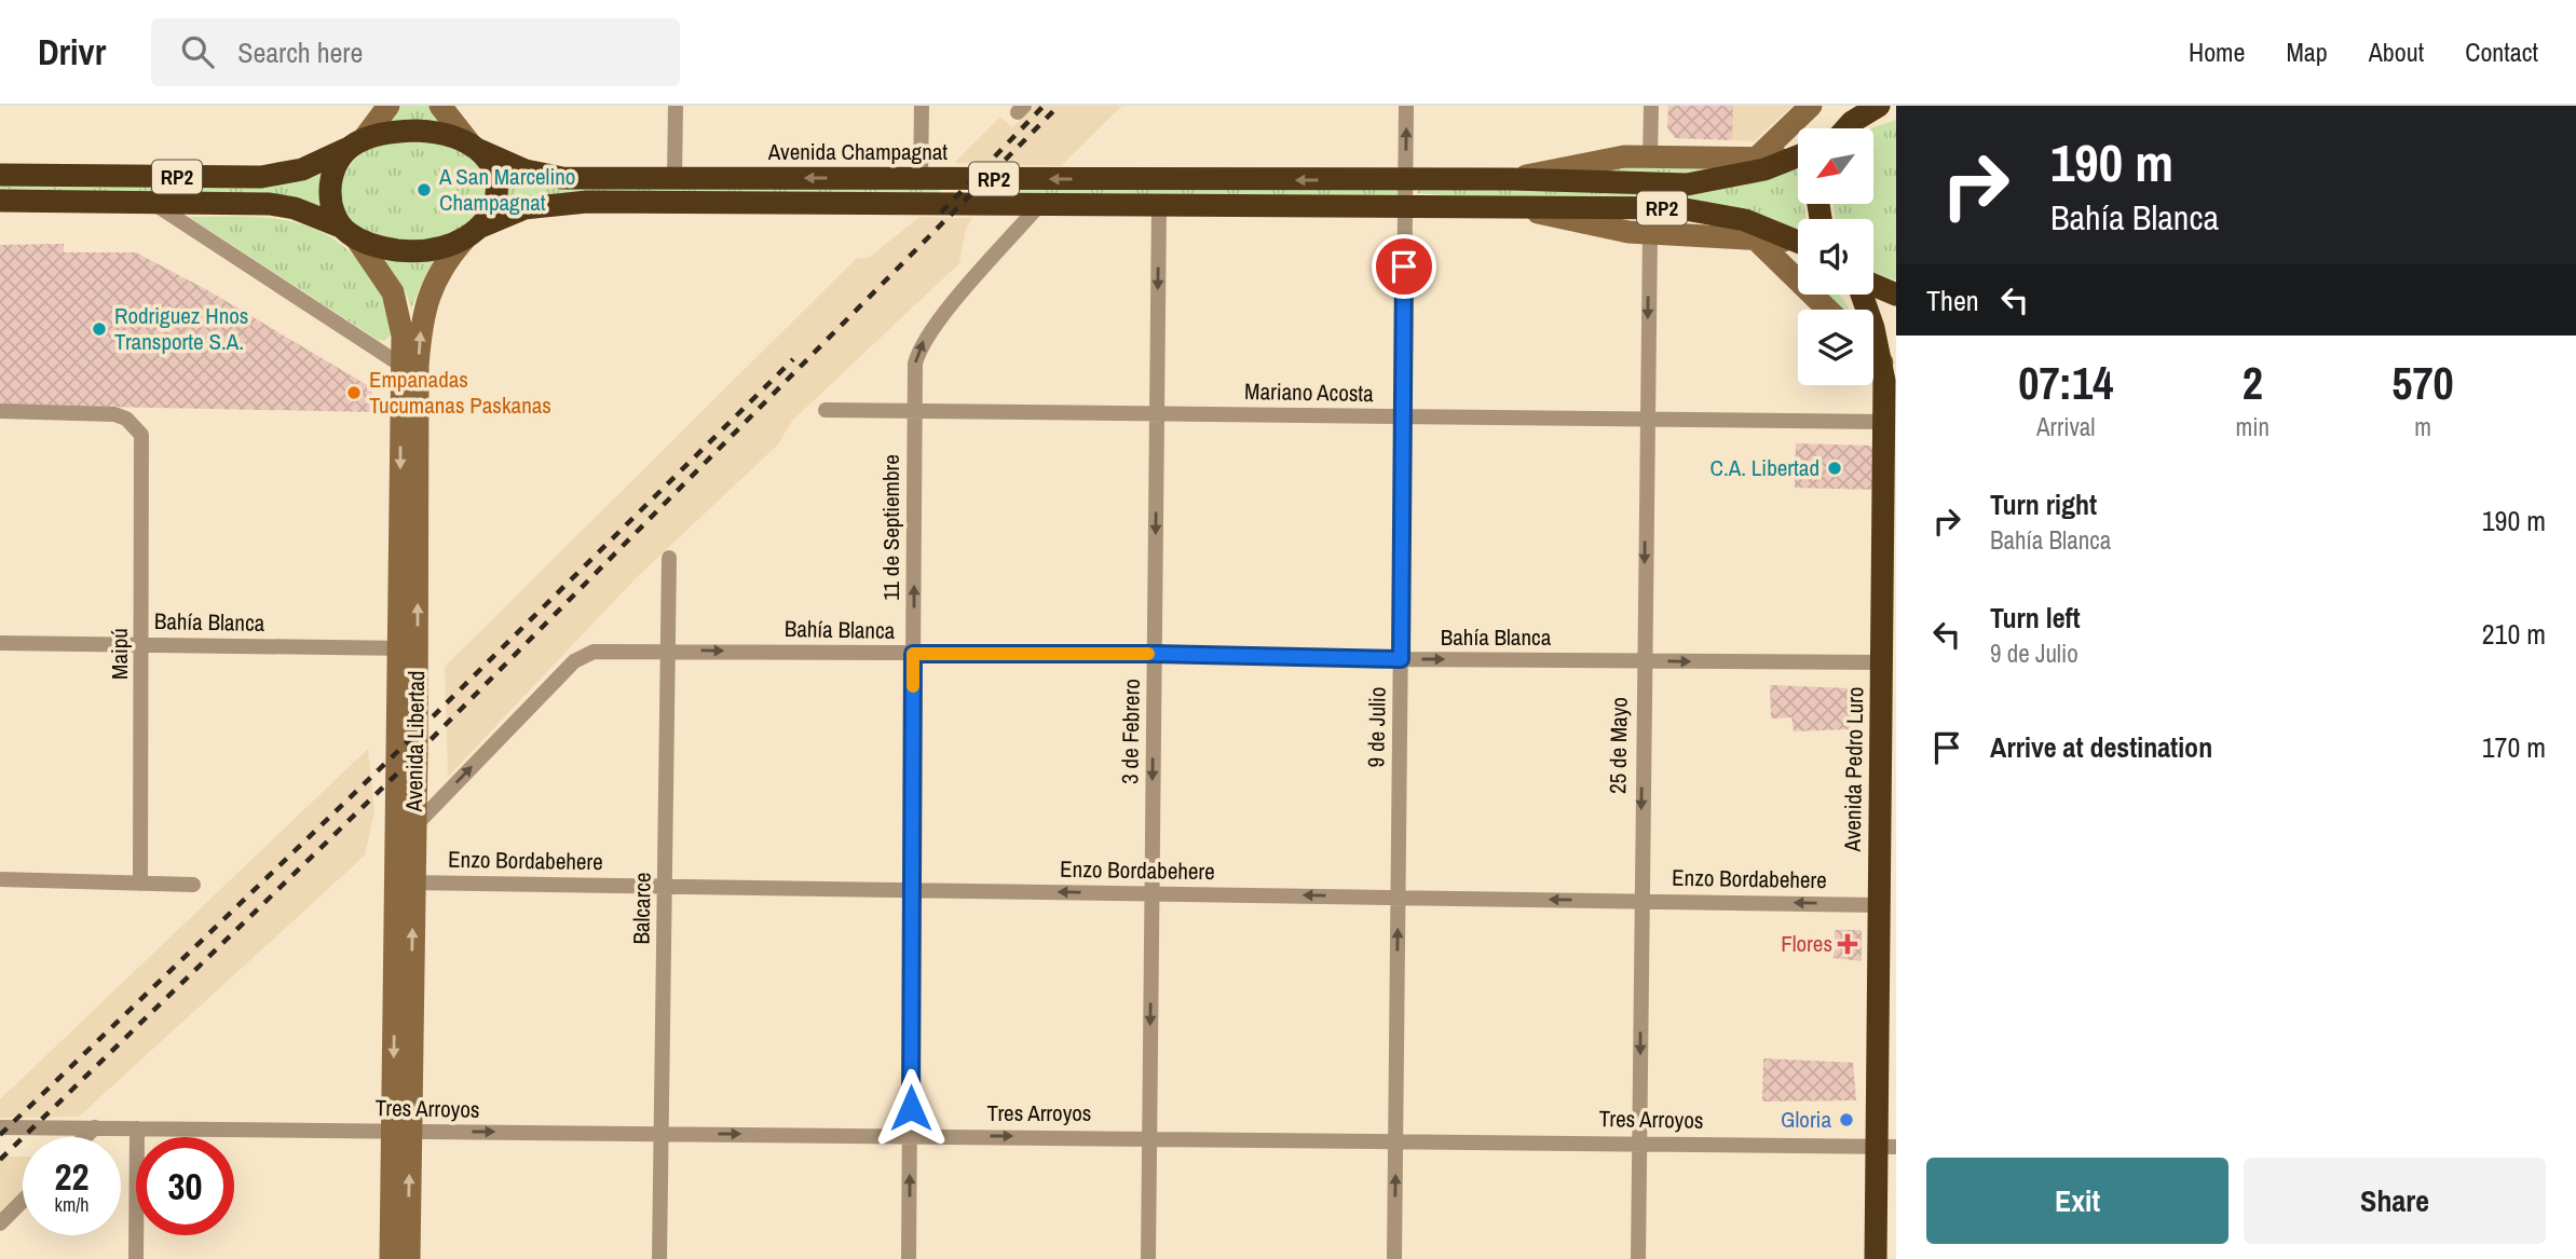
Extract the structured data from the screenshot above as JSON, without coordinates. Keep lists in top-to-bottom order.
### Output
{
  "streets": {
    "highway": ["Avenida Champagnat", "RP2", "Avenida Pedro Luro"],
    "main road": ["Avenida Libertad"],
    "street": [
      "Mariano Acosta",
      "11 de Septiembre",
      "Bahía Blanca",
      "Maipú",
      "9 de Julio",
      "3 de Febrero",
      "25 de Mayo",
      "Enzo Bordabehere",
      "Balcarce",
      "Tres Arroyos"
    ]
  },
  "crossings": [
    ["Avenida Champagnat", "RP2"],
    ["Avenida Champagnat", "9 de Julio"],
    ["Avenida Champagnat", "Avenida Libertad"],
    ["RP2", "11 de Septiembre"],
    ["RP2", "9 de Julio"],
    ["RP2", "3 de Febrero"],
    ["RP2", "Avenida Libertad"],
    ["Mariano Acosta", "11 de Septiembre"],
    ["Mariano Acosta", "9 de Julio"],
    ["Mariano Acosta", "3 de Febrero"],
    ["Mariano Acosta", "25 de Mayo"],
    ["Mariano Acosta", "Avenida Pedro Luro"],
    ["11 de Septiembre", "Bahía Blanca"],
    ["11 de Septiembre", "Enzo Bordabehere"],
    ["11 de Septiembre", "Tres Arroyos"],
    ["Bahía Blanca", "Maipú"],
    ["Bahía Blanca", "9 de Julio"],
    ["Bahía Blanca", "3 de Febrero"],
    ["Bahía Blanca", "Avenida Libertad"],
    ["Bahía Blanca", "25 de Mayo"],
    ["Bahía Blanca", "Avenida Pedro Luro"],
    ["Bahía Blanca", "Balcarce"],
    ["9 de Julio", "Enzo Bordabehere"],
    ["9 de Julio", "Tres Arroyos"],
    ["3 de Febrero", "Enzo Bordabehere"],
    ["3 de Febrero", "Tres Arroyos"],
    ["Avenida Libertad", "Enzo Bordabehere"],
    ["Avenida Libertad", "Tres Arroyos"],
    ["25 de Mayo", "Enzo Bordabehere"],
    ["25 de Mayo", "Tres Arroyos"],
    ["Avenida Pedro Luro", "Enzo Bordabehere"],
    ["Avenida Pedro Luro", "Tres Arroyos"],
    ["Enzo Bordabehere", "Balcarce"],
    ["Balcarce", "Tres Arroyos"]
  ],
  "one_way": [
    "11 de Septiembre",
    "Bahía Blanca",
    "9 de Julio",
    "3 de Febrero",
    "25 de Mayo",
    "Enzo Bordabehere",
    "Tres Arroyos"
  ],
  "places": {
    "other": [
      "A San Marcelino Champagnat",
      "Rodriguez Hnos Transporte S.A.",
      "Empanadas Tucumanas Paskanas",
      "C.A. Libertad",
      "Gloria"
    ],
    "health": ["Flores"]
  },
  "north": "bottom left",
  "page": {
    "header": "Drivr",
    "search": "Search here",
    "nav": [
      "Home",
      "Map",
      "About",
      "Contact"
    ],
    "turn": ["190 m", "Bahía Blanca"],
    "then": "Then",
    "eta": [
      "07:14",
      "Arrival",
      "2",
      "min",
      "570",
      "m"
    ],
    "list": [
      {
        "name": "Turn right",
        "note": "Bahía Blanca",
        "value": "190 m"
      },
      {
        "name": "Turn left",
        "note": "9 de Julio",
        "value": "210 m"
      },
      {
        "name": "Arrive at destination",
        "value": "170 m"
      }
    ],
    "speed": "22 km/h",
    "limit": "30",
    "buttons": ["Exit", "Share"]
  }
}
